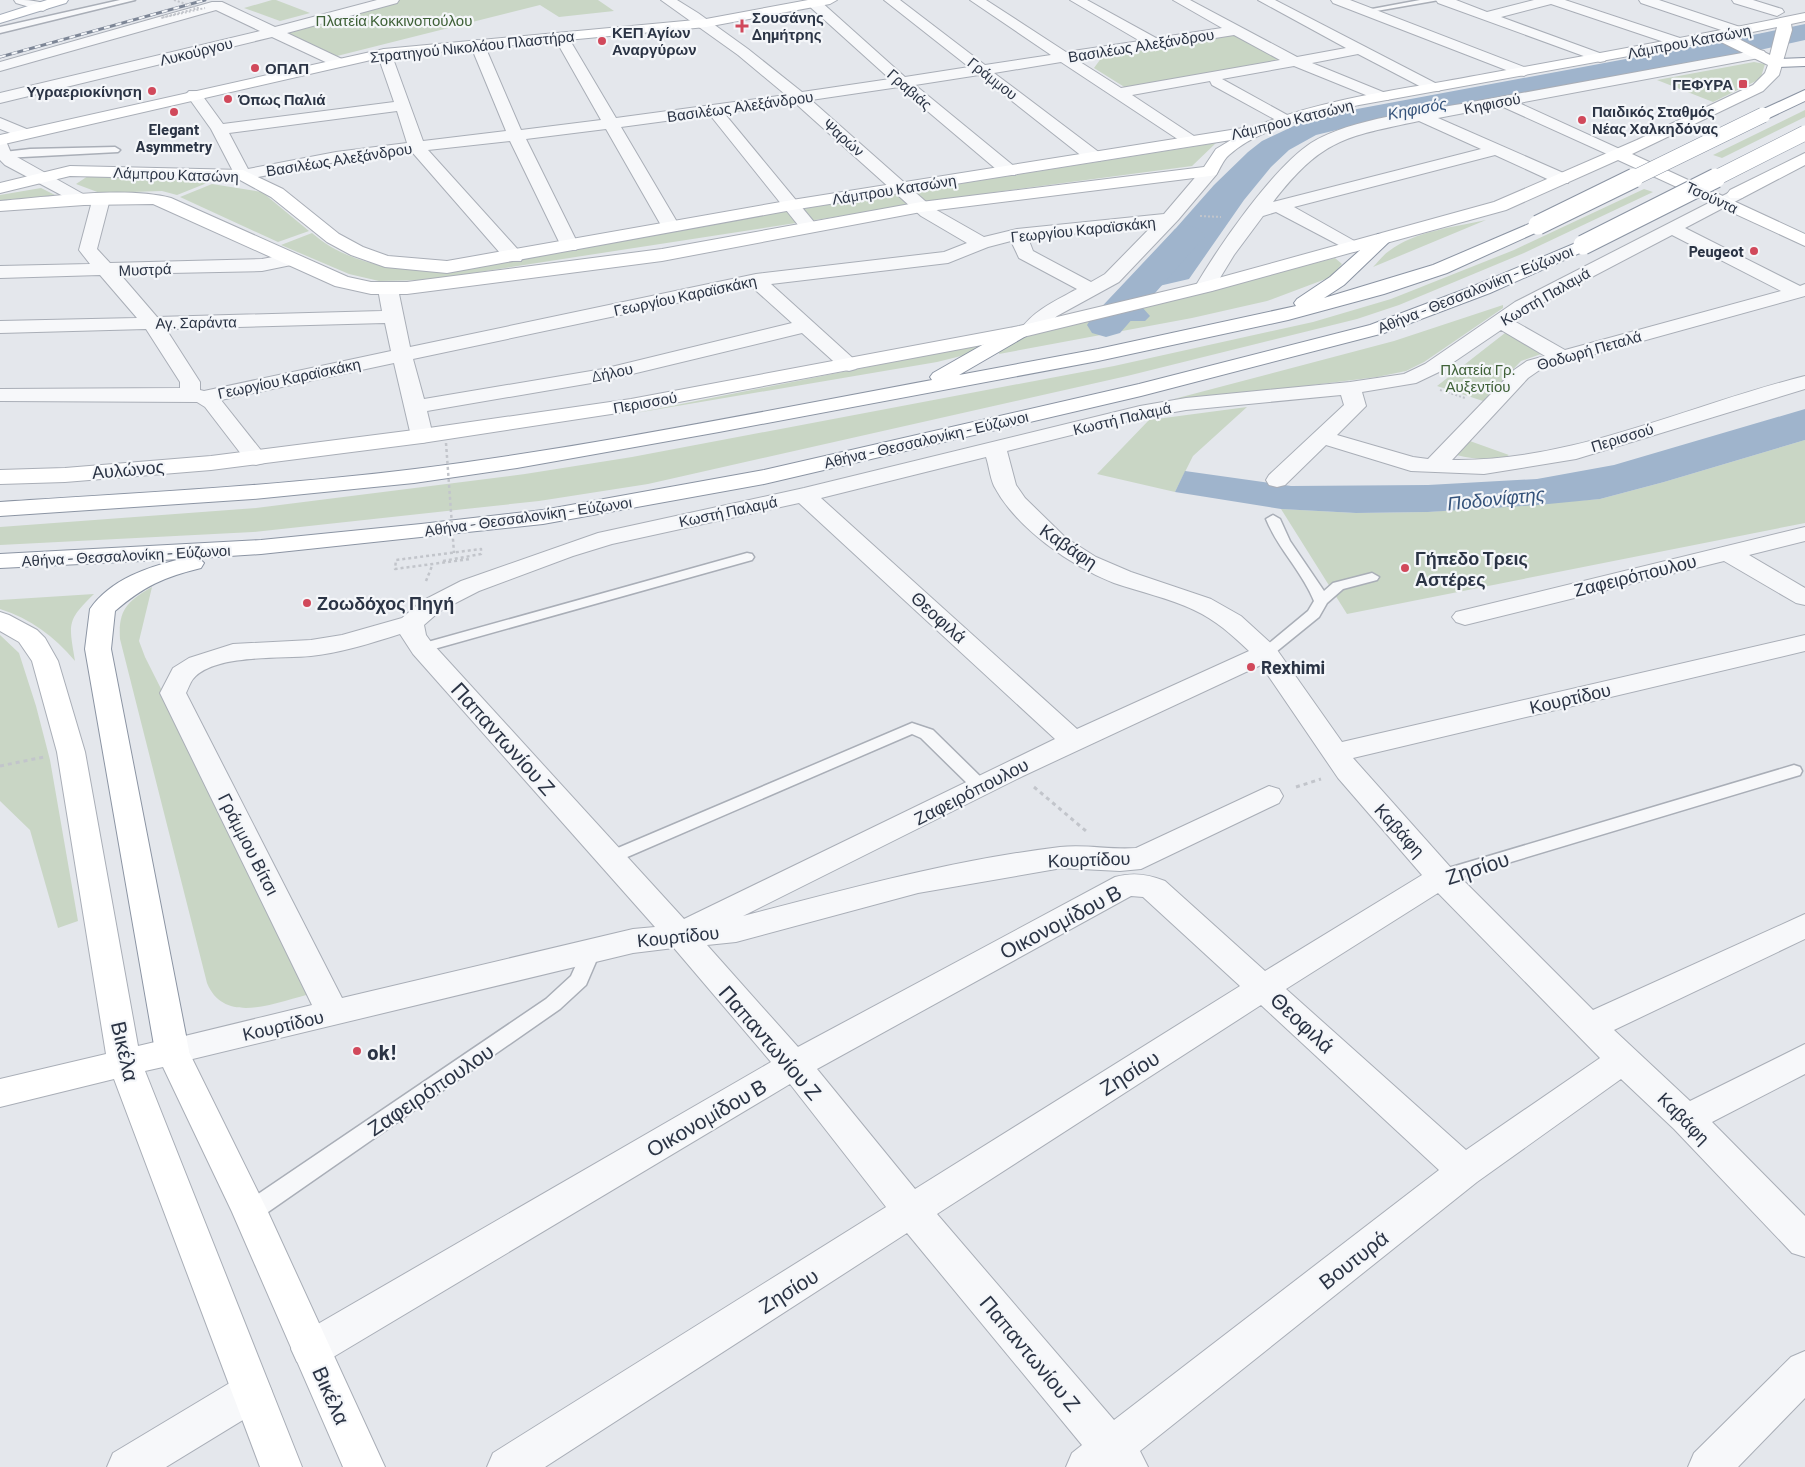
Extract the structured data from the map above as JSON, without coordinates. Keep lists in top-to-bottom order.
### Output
{
  "streets": {
    "main road": [
      "Λάμπρου Κατσώνη",
      "Στρατηγού Νικολάου Πλαστήρα",
      "Τσούντα",
      "Αθήνα - Θεσσαλονίκη - Εύζωνοι",
      "Κωστή Παλαμά",
      "Περισσού",
      "Αυλώνος",
      "Κουρτίδου",
      "Βικέλα"
    ],
    "street": [
      "Βασιλέως Αλεξάνδρου",
      "Λυκούργου",
      "Γράμμου",
      "Γραβιάς",
      "Κηφισού",
      "Ψαρών",
      "Γεωργίου Καραϊσκάκη",
      "Μυστρά",
      "Αγ. Σαράντα",
      "Θοδωρή Πεταλά",
      "Δήλου",
      "Καβάφη",
      "Ζαφειρόπουλου",
      "Θεοφιλά",
      "Παπαντωνίου Ζ",
      "Γράμμου Βίτσι",
      "Ζησίου",
      "Οικονομίδου Β",
      "Βουτυρά"
    ]
  },
  "crossings": [
    ["Λάμπρου Κατσώνη", "Βασιλέως Αλεξάνδρου"],
    ["Λάμπρου Κατσώνη", "Γράμμου"],
    ["Λάμπρου Κατσώνη", "Γραβιάς"],
    ["Λάμπρου Κατσώνη", "Ψαρών"],
    ["Λάμπρου Κατσώνη", "Μυστρά"],
    ["Βασιλέως Αλεξάνδρου", "Γράμμου"],
    ["Βασιλέως Αλεξάνδρου", "Γραβιάς"],
    ["Βασιλέως Αλεξάνδρου", "Ψαρών"],
    ["Στρατηγού Νικολάου Πλαστήρα", "Γραβιάς"],
    ["Στρατηγού Νικολάου Πλαστήρα", "Ψαρών"],
    ["Ψαρών", "Γεωργίου Καραϊσκάκη"],
    ["Τσούντα", "Κωστή Παλαμά"],
    ["Αθήνα - Θεσσαλονίκη - Εύζωνοι", "Βικέλα"],
    ["Κωστή Παλαμά", "Καβάφη"],
    ["Κωστή Παλαμά", "Θεοφιλά"],
    ["Κωστή Παλαμά", "Παπαντωνίου Ζ"],
    ["Κωστή Παλαμά", "Γράμμου Βίτσι"],
    ["Θοδωρή Πεταλά", "Περισσού"],
    ["Περισσού", "Αυλώνος"],
    ["Καβάφη", "Ζαφειρόπουλου"],
    ["Καβάφη", "Κουρτίδου"],
    ["Καβάφη", "Ζησίου"],
    ["Καβάφη", "Βουτυρά"],
    ["Ζαφειρόπουλου", "Θεοφιλά"],
    ["Ζαφειρόπουλου", "Κουρτίδου"],
    ["Ζαφειρόπουλου", "Παπαντωνίου Ζ"],
    ["Ζαφειρόπουλου", "Βικέλα"],
    ["Θεοφιλά", "Κουρτίδου"],
    ["Θεοφιλά", "Ζησίου"],
    ["Θεοφιλά", "Οικονομίδου Β"],
    ["Θεοφιλά", "Βουτυρά"],
    ["Κουρτίδου", "Παπαντωνίου Ζ"],
    ["Κουρτίδου", "Γράμμου Βίτσι"],
    ["Κουρτίδου", "Οικονομίδου Β"],
    ["Κουρτίδου", "Βικέλα"],
    ["Παπαντωνίου Ζ", "Γράμμου Βίτσι"],
    ["Παπαντωνίου Ζ", "Ζησίου"],
    ["Παπαντωνίου Ζ", "Οικονομίδου Β"],
    ["Παπαντωνίου Ζ", "Βουτυρά"],
    ["Οικονομίδου Β", "Βικέλα"]
  ],
  "water": ["Κηφισός", "Ποδονίφτης"],
  "parks": ["Πλατεία Κοκκινοπούλου", "Πλατεία Γρ. Αυξεντίου"],
  "places": {
    "health": ["Σουσάνης Δημήτρης"],
    "other": [
      "ΚΕΠ Αγίων Αναργύρων",
      "ΟΠΑΠ",
      "Υγραεριοκίνηση",
      "Όπως Παλιά",
      "Elegant Asymmetry",
      "Παιδικός Σταθμός Νέας Χαλκηδόνας",
      "Peugeot",
      "Γήπεδο Τρεις Αστέρες",
      "Ζοωδόχος Πηγή",
      "Rexhimi",
      "ok!"
    ],
    "transit": ["ΓΕΦΥΡΑ"]
  }
}
